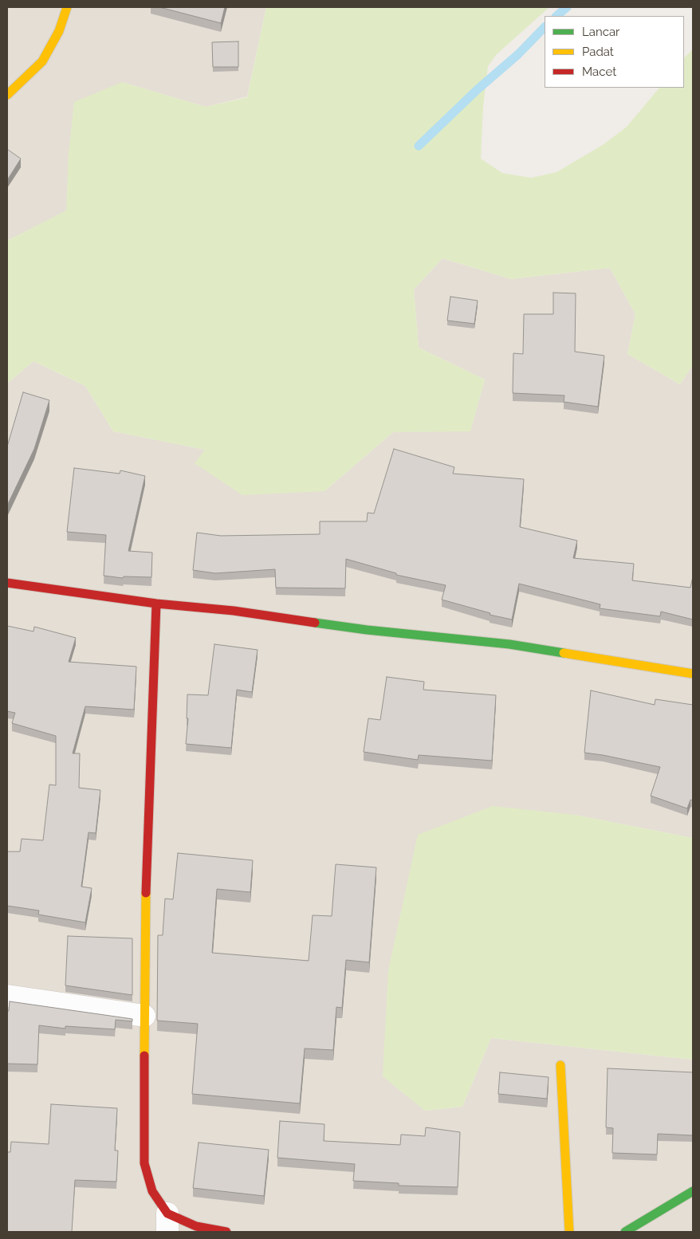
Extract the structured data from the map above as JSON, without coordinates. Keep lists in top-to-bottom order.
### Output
{
  "legend": ["Lancar", "Padat", "Macet"]
}
